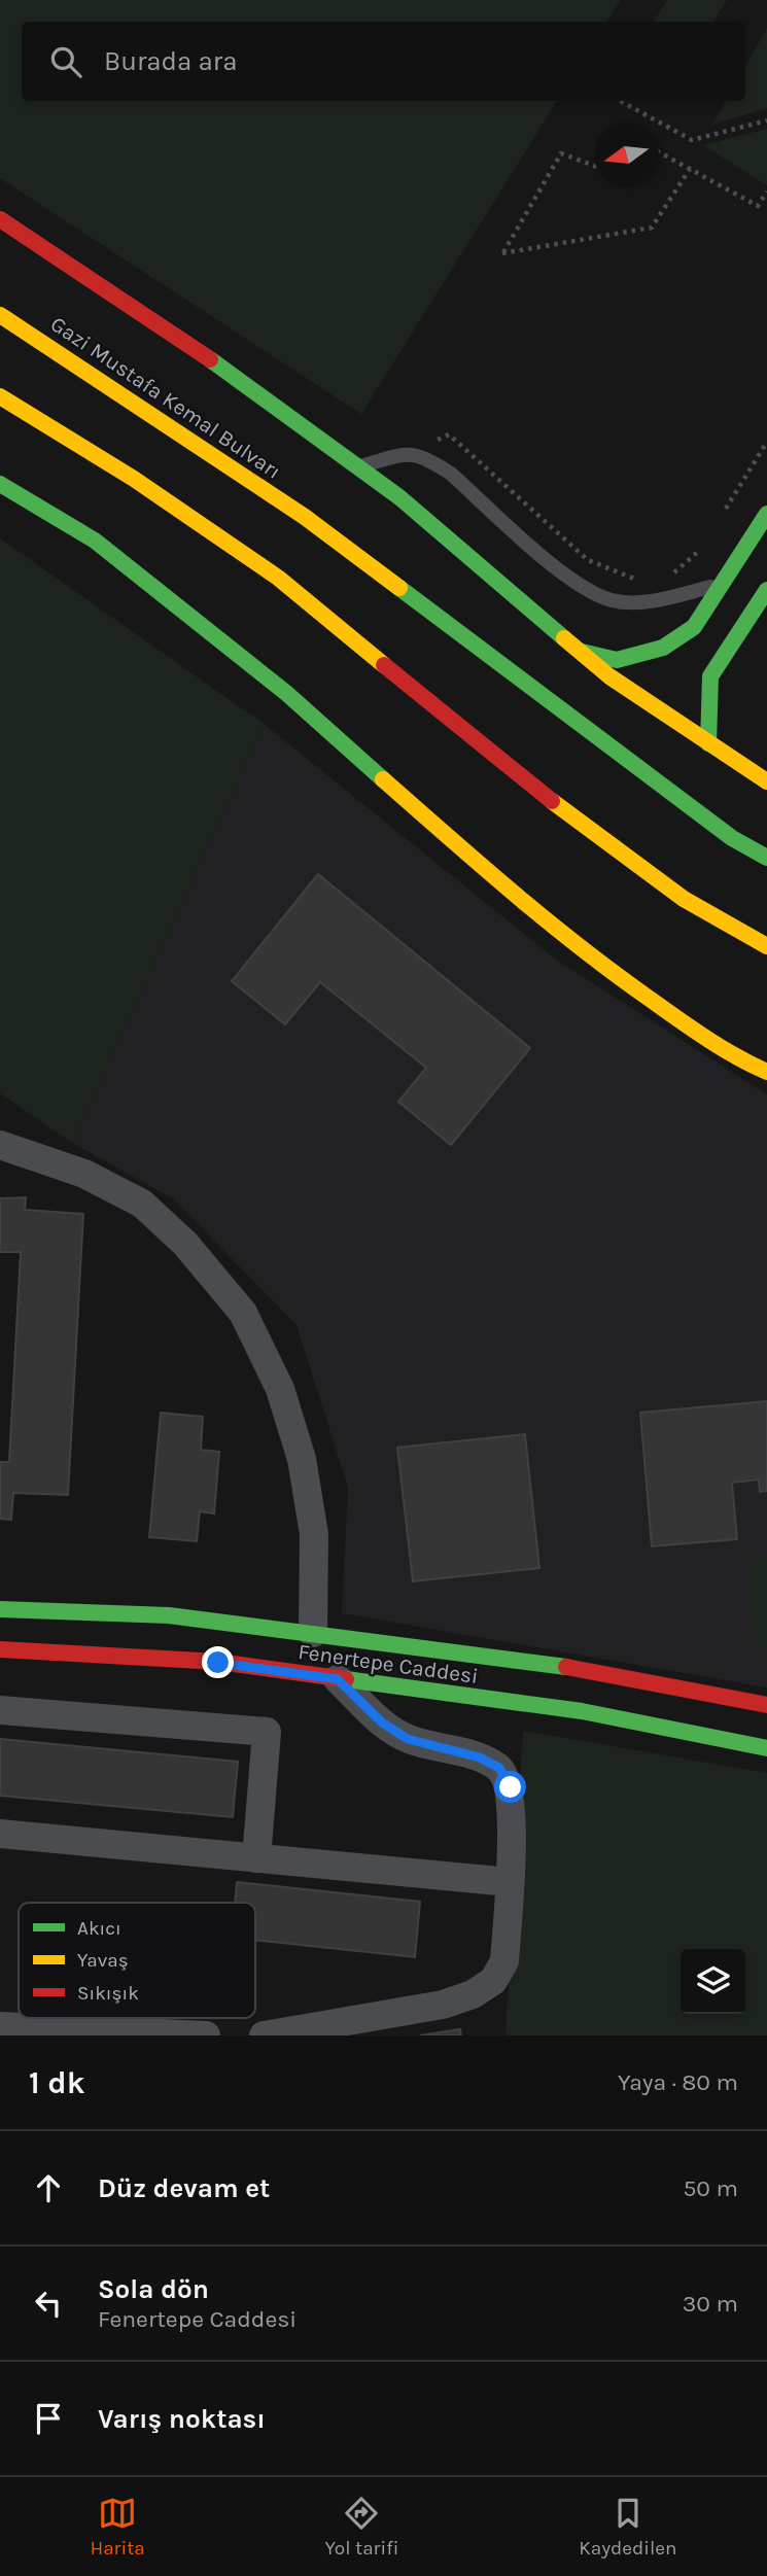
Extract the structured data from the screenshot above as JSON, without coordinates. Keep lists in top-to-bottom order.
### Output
{
  "streets": {
    "main road": ["Gazi Mustafa Kemal Bulvarı", "Fenertepe Caddesi"]
  },
  "legend": ["Akıcı", "Yavaş", "Sıkışık"],
  "north": "left",
  "page": {
    "search": "Burada ara",
    "heading": ["1 dk", "Yaya · 80 m"],
    "list": [
      ["Düz devam et", "50 m"],
      ["Sola dön", "Fenertepe Caddesi", "30 m"],
      "Varış noktası"
    ],
    "nav": ["Harita", "Yol tarifi", "Kaydedilen"]
  }
}
